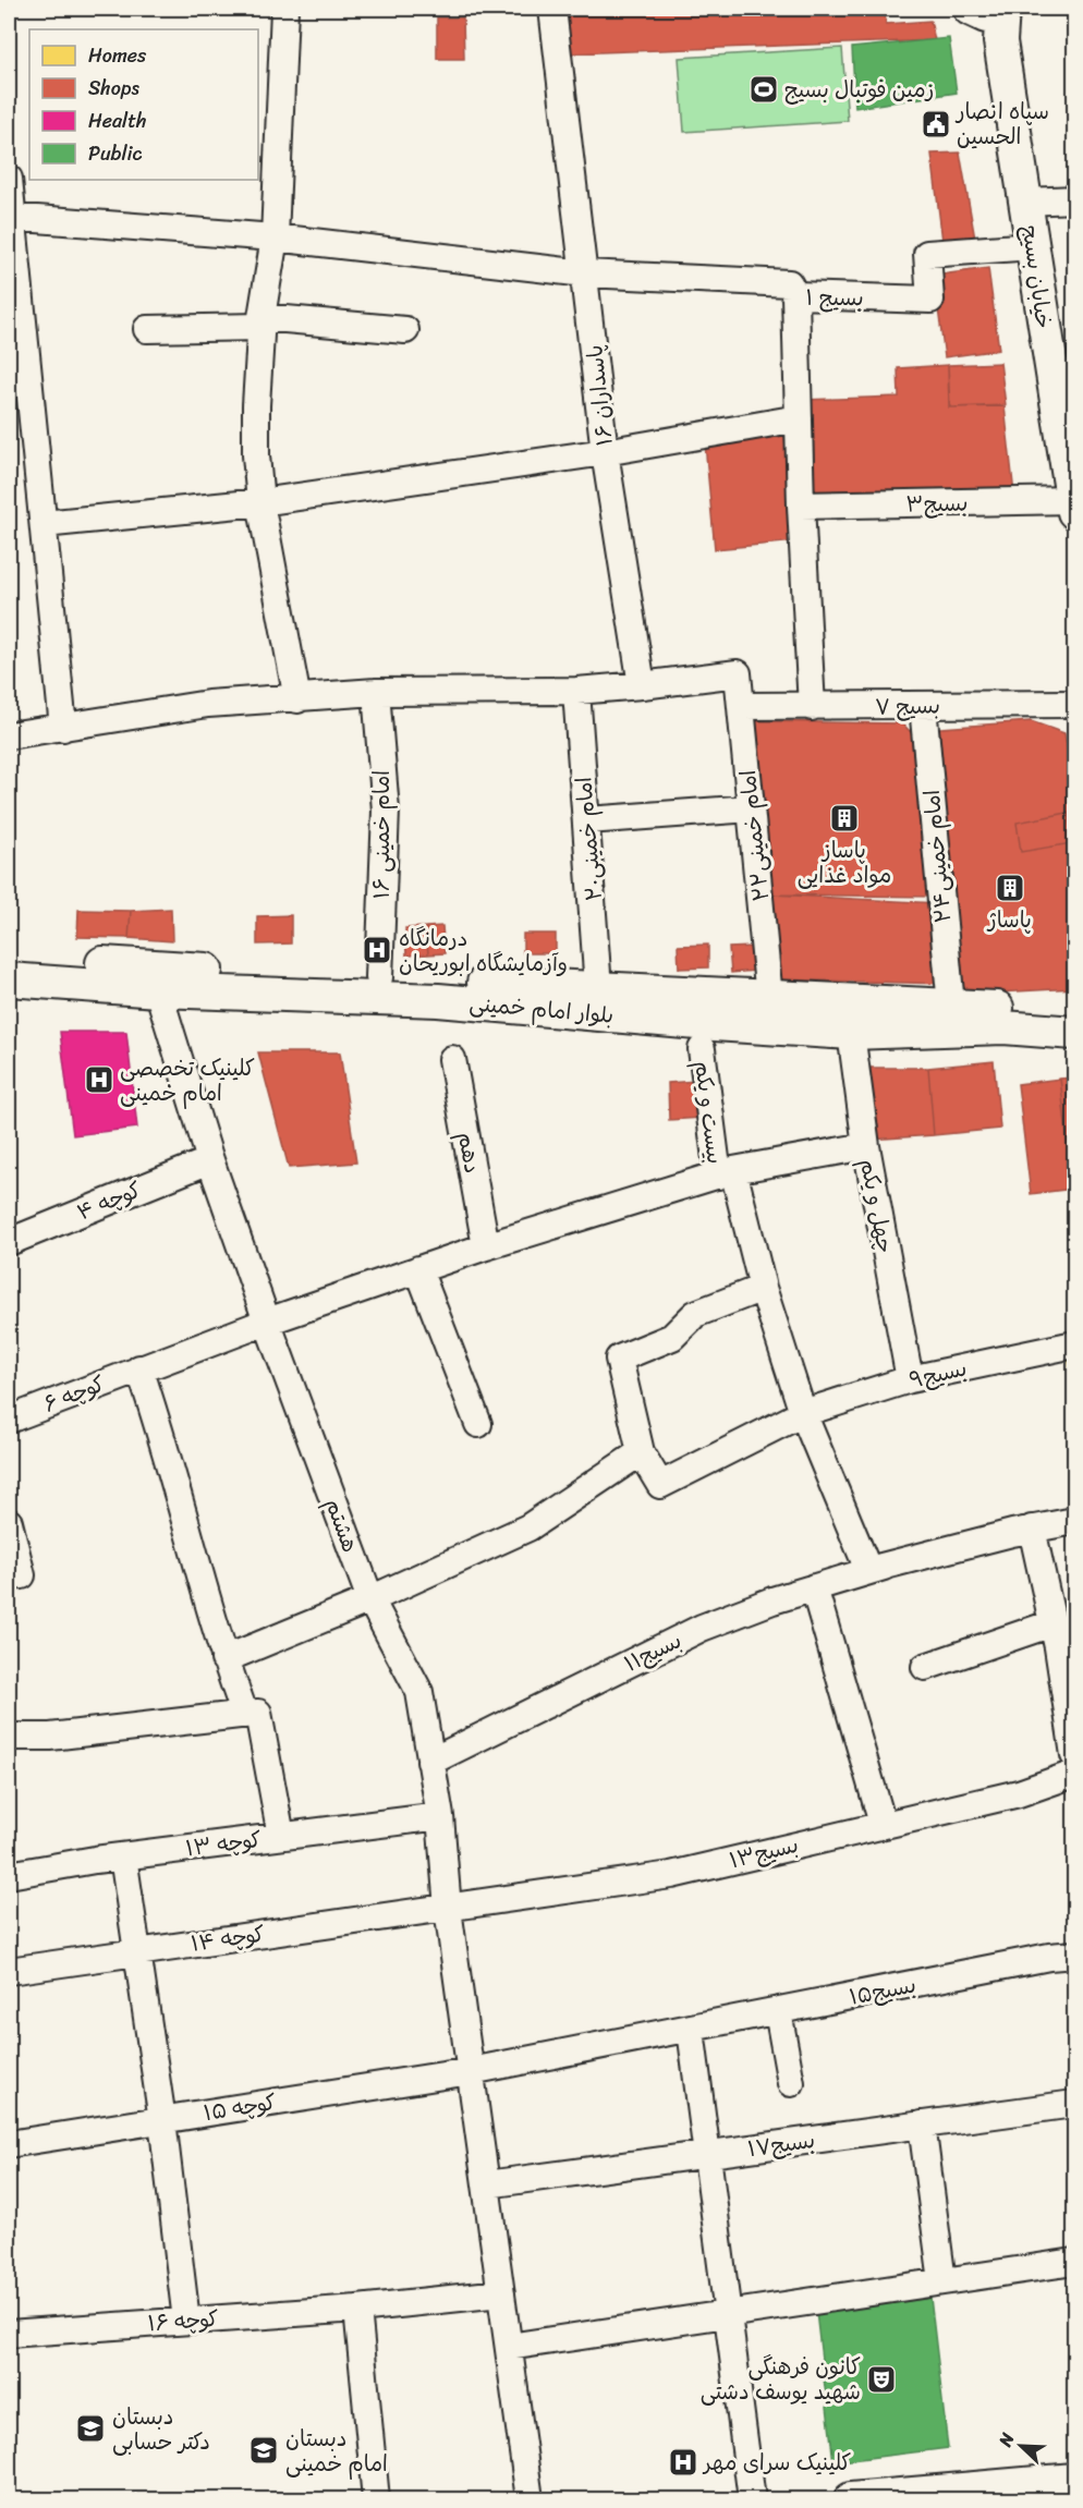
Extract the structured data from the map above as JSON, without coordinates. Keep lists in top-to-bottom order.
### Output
{
  "streets": {
    "main road": ["خیابان بسیج", "بلوار امام خمینی"],
    "street": [
      "بسیج ۱",
      "پاسداران ۱۶",
      "بسیج۳",
      "بسیج ۷",
      "امام خمینی ۱۶",
      "امام خمینی۲۲",
      "امام خمینی۲۰",
      "امام خمینی۲۴",
      "بیست و یکم",
      "دهم",
      "کوچه ۴",
      "چهل و یکم",
      "بسیج۹",
      "کوچه ۶",
      "هشتم",
      "بسیج۱۱",
      "کوچه ۱۳",
      "بسیج۱۳",
      "کوچه ۱۴",
      "بسیج۱۵",
      "کوچه ۱۵",
      "بسیج۱۷",
      "کوچه ۱۶"
    ]
  },
  "crossings": [
    ["خیابان بسیج", "بسیج ۱"],
    ["خیابان بسیج", "بسیج۳"],
    ["بسیج ۱", "بسیج۳"],
    ["بسیج ۱", "بسیج ۷"],
    ["پاسداران ۱۶", "امام خمینی۲۲"],
    ["بسیج ۷", "امام خمینی۲۲"],
    ["بسیج ۷", "امام خمینی۲۴"],
    ["امام خمینی ۱۶", "بلوار امام خمینی"],
    ["امام خمینی۲۲", "بلوار امام خمینی"],
    ["امام خمینی۲۰", "بلوار امام خمینی"],
    ["امام خمینی۲۴", "بلوار امام خمینی"],
    ["بلوار امام خمینی", "چهل و یکم"],
    ["بلوار امام خمینی", "هشتم"],
    ["بیست و یکم", "بسیج۹"],
    ["بیست و یکم", "کوچه ۶"],
    ["بیست و یکم", "بسیج۱۱"],
    ["دهم", "کوچه ۶"],
    ["کوچه ۴", "هشتم"],
    ["چهل و یکم", "بسیج۹"],
    ["چهل و یکم", "کوچه ۶"],
    ["کوچه ۶", "هشتم"],
    ["هشتم", "بسیج۱۱"],
    ["هشتم", "کوچه ۱۳"],
    ["هشتم", "بسیج۱۳"],
    ["هشتم", "کوچه ۱۴"],
    ["هشتم", "کوچه ۱۵"],
    ["هشتم", "بسیج۱۷"],
    ["هشتم", "کوچه ۱۶"],
    ["بسیج۱۳", "کوچه ۱۴"],
    ["بسیج۱۵", "کوچه ۱۵"]
  ],
  "places": {
    "sports": ["زمین فوتبال بسیج"],
    "public building": ["سپاه انصار الحسین"],
    "building": ["پاساز مواد غذایی", "پاساژ"],
    "hospital": ["درمانگاه وآزمایشگاه ابوریحان", "کلینیک تخصصی امام خمینی", "کلینیک سرای مهر"],
    "theatre": ["کانون فرهنگی شهید یوسف دشتی"],
    "school or university": ["دبستان دکتر حسابی", "دبستان امام خمینی"]
  },
  "legend": [
    "Homes",
    "Shops",
    "Health",
    "Public"
  ],
  "north": "top left"
}
